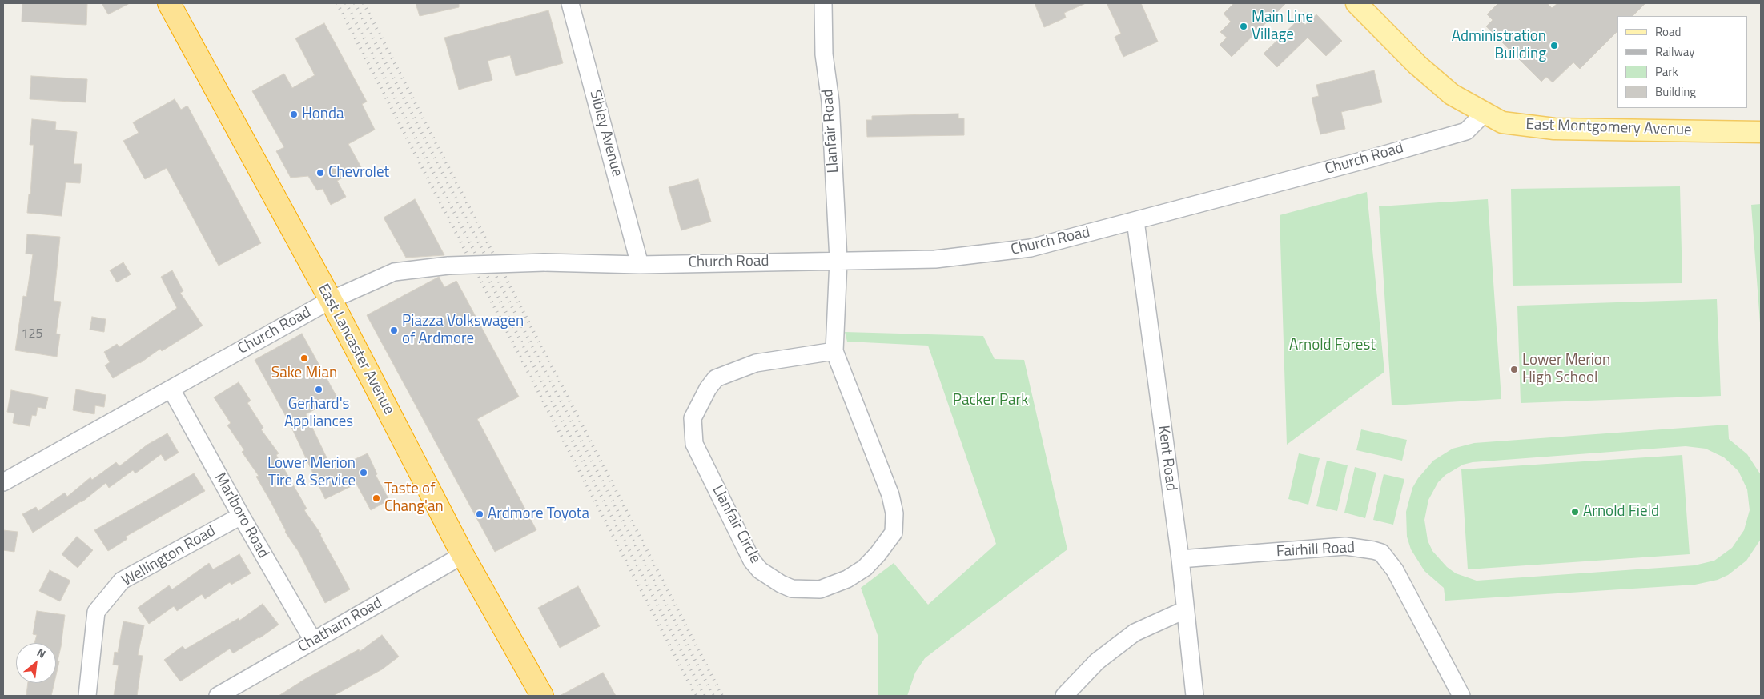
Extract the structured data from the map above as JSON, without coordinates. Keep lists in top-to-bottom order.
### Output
{
  "streets": {
    "highway": ["East Lancaster Avenue"],
    "main road": ["East Montgomery Avenue"],
    "street": [
      "Llanfair Road",
      "Sibley Avenue",
      "Church Road",
      "Kent Road",
      "Marlboro Road",
      "Llanfair Circle",
      "Fairhill Road",
      "Wellington Road",
      "Chatham Road"
    ]
  },
  "crossings": [
    ["East Montgomery Avenue", "Church Road"],
    ["Llanfair Road", "Church Road"],
    ["Llanfair Road", "Llanfair Circle"],
    ["Sibley Avenue", "Church Road"],
    ["Church Road", "East Lancaster Avenue"],
    ["Church Road", "Kent Road"],
    ["Church Road", "Marlboro Road"],
    ["Church Road", "Llanfair Circle"],
    ["East Lancaster Avenue", "Chatham Road"],
    ["Kent Road", "Fairhill Road"],
    ["Marlboro Road", "Wellington Road"],
    ["Marlboro Road", "Chatham Road"]
  ],
  "parks": ["Arnold Forest", "Packer Park"],
  "places": [
    "Main Line Village",
    "Administration Building",
    "Honda",
    "Chevrolet",
    "Piazza Volkswagen of Ardmore",
    "Sake Mian",
    "Lower Merion High School",
    "Gerhard's Appliances",
    "Lower Merion Tire & Service",
    "Taste of Chang'an",
    "Arnold Field",
    "Ardmore Toyota"
  ],
  "house_numbers": ["125"],
  "legend": [
    "Road",
    "Railway",
    "Park",
    "Building"
  ],
  "north": "top right"
}
